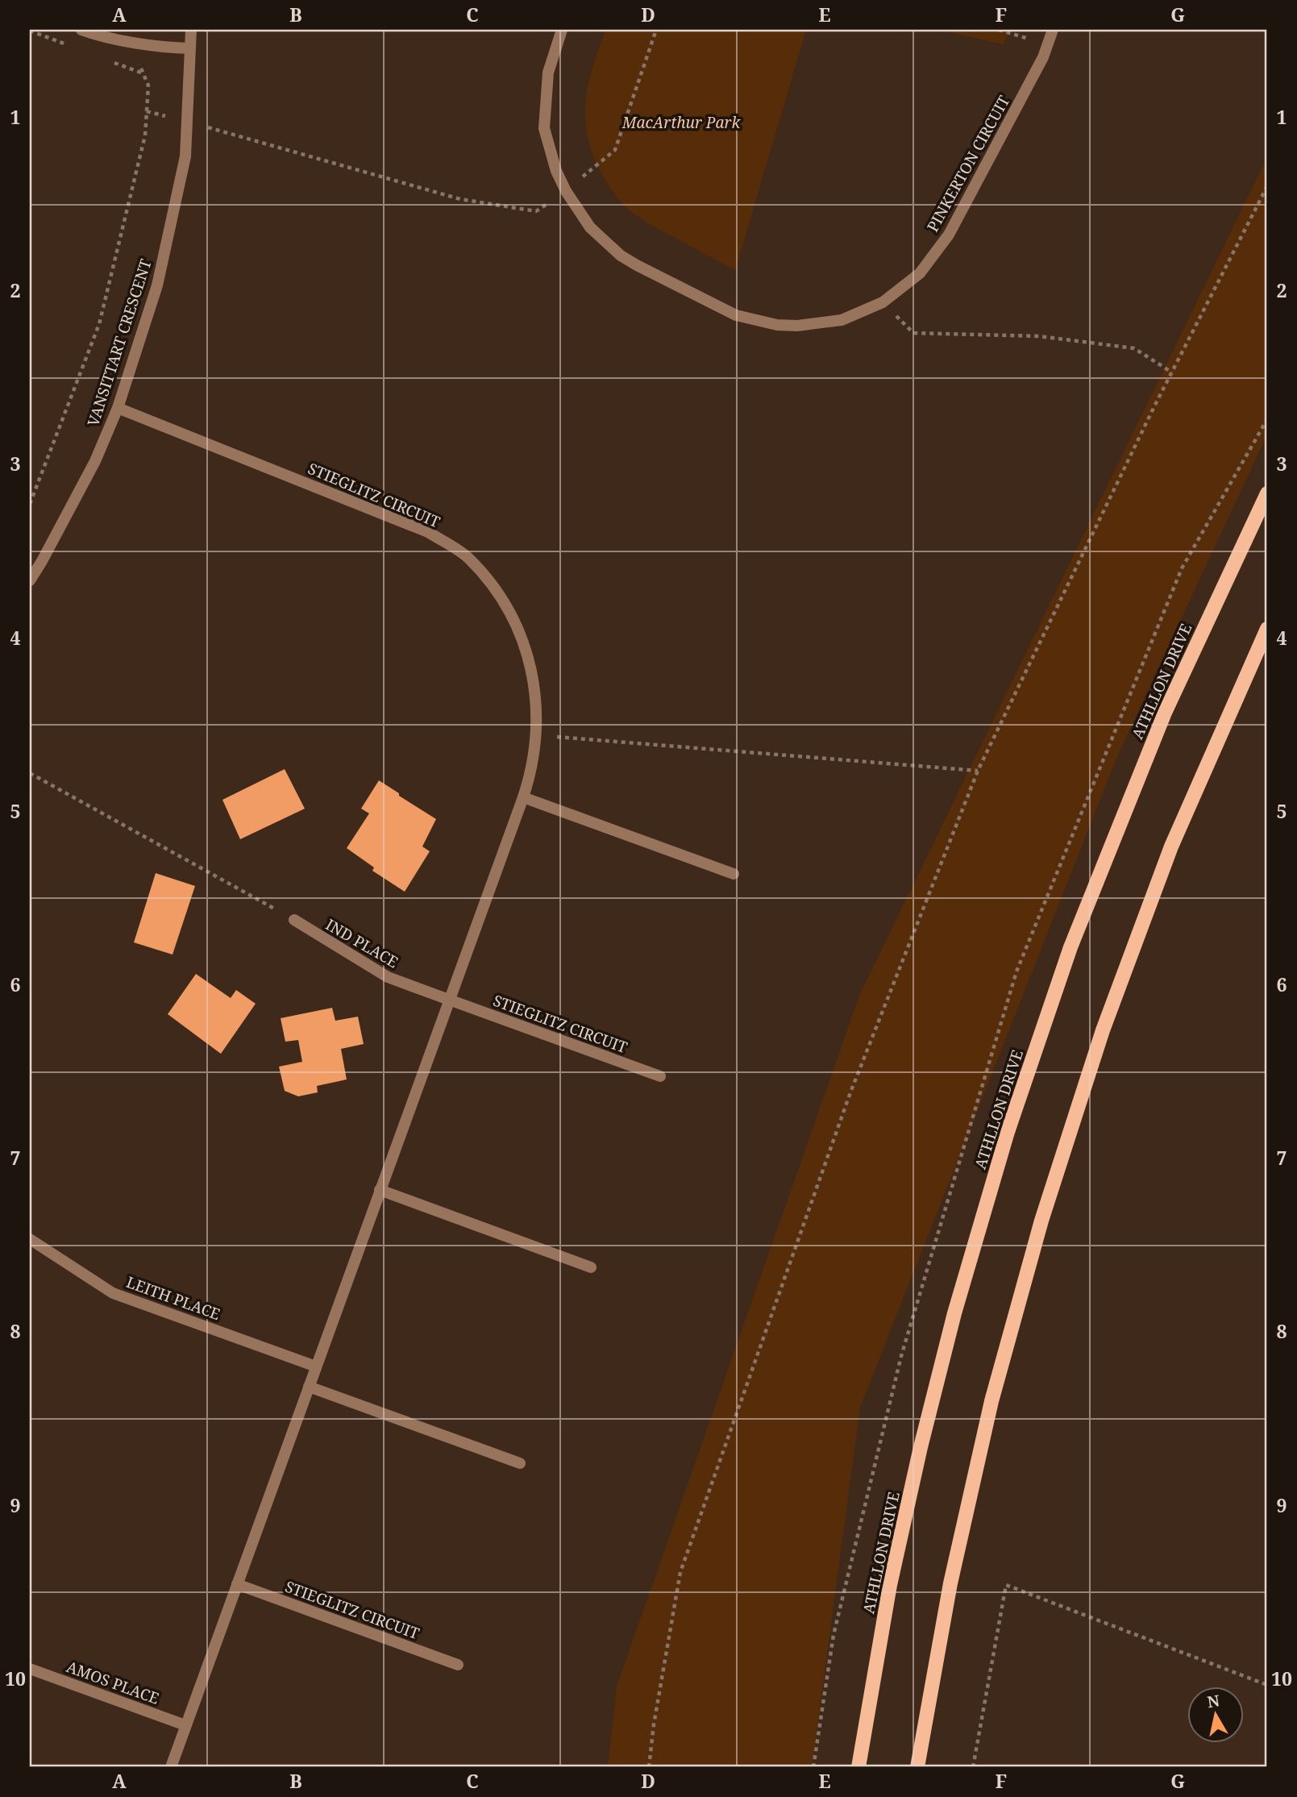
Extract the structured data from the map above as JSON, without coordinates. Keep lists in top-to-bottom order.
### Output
{
  "streets": {
    "main road": ["ATHLLON DRIVE"],
    "street": [
      "PINKERTON CIRCUIT",
      "VANSITTART CRESCENT",
      "STIEGLITZ CIRCUIT",
      "IND PLACE",
      "LEITH PLACE",
      "AMOS PLACE"
    ]
  },
  "crossings": [
    ["VANSITTART CRESCENT", "STIEGLITZ CIRCUIT"],
    ["STIEGLITZ CIRCUIT", "IND PLACE"],
    ["STIEGLITZ CIRCUIT", "LEITH PLACE"],
    ["STIEGLITZ CIRCUIT", "AMOS PLACE"]
  ],
  "parks": ["MacArthur Park"],
  "north": "top",
  "grid": {
    "columns": [
      "A",
      "B",
      "C",
      "D",
      "E",
      "F",
      "G"
    ],
    "rows": [
      "1",
      "2",
      "3",
      "4",
      "5",
      "6",
      "7",
      "8",
      "9",
      "10"
    ]
  }
}
